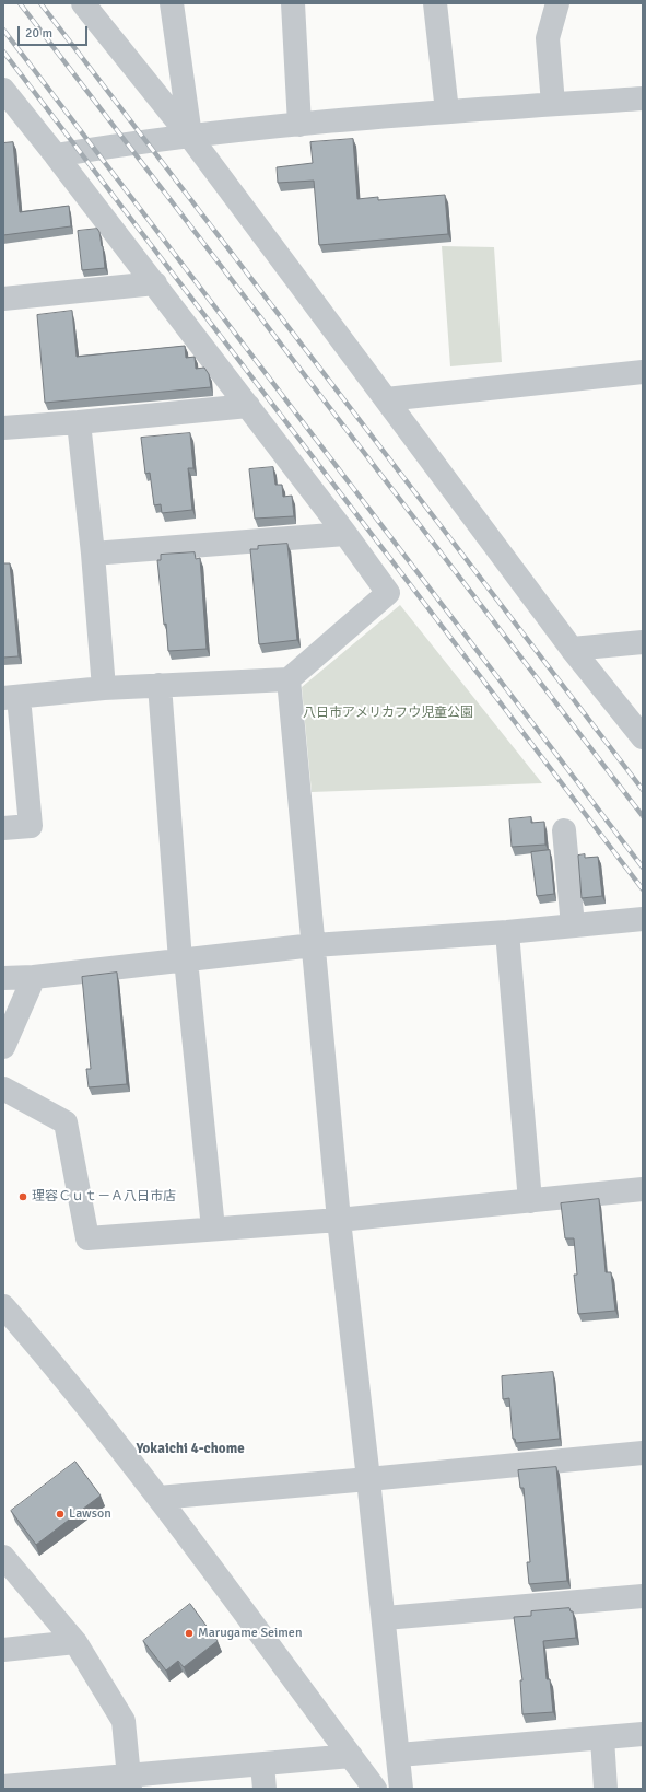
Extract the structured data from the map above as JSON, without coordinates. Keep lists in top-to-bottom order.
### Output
{
  "districts": ["Yokaichi 4-chome"],
  "parks": ["八日市アメリカフウ児童公園"],
  "places": ["理容Ｃｕｔ－Ａ八日市店", "Lawson", "Marugame Seimen"],
  "scale_bar": "20 m"
}
